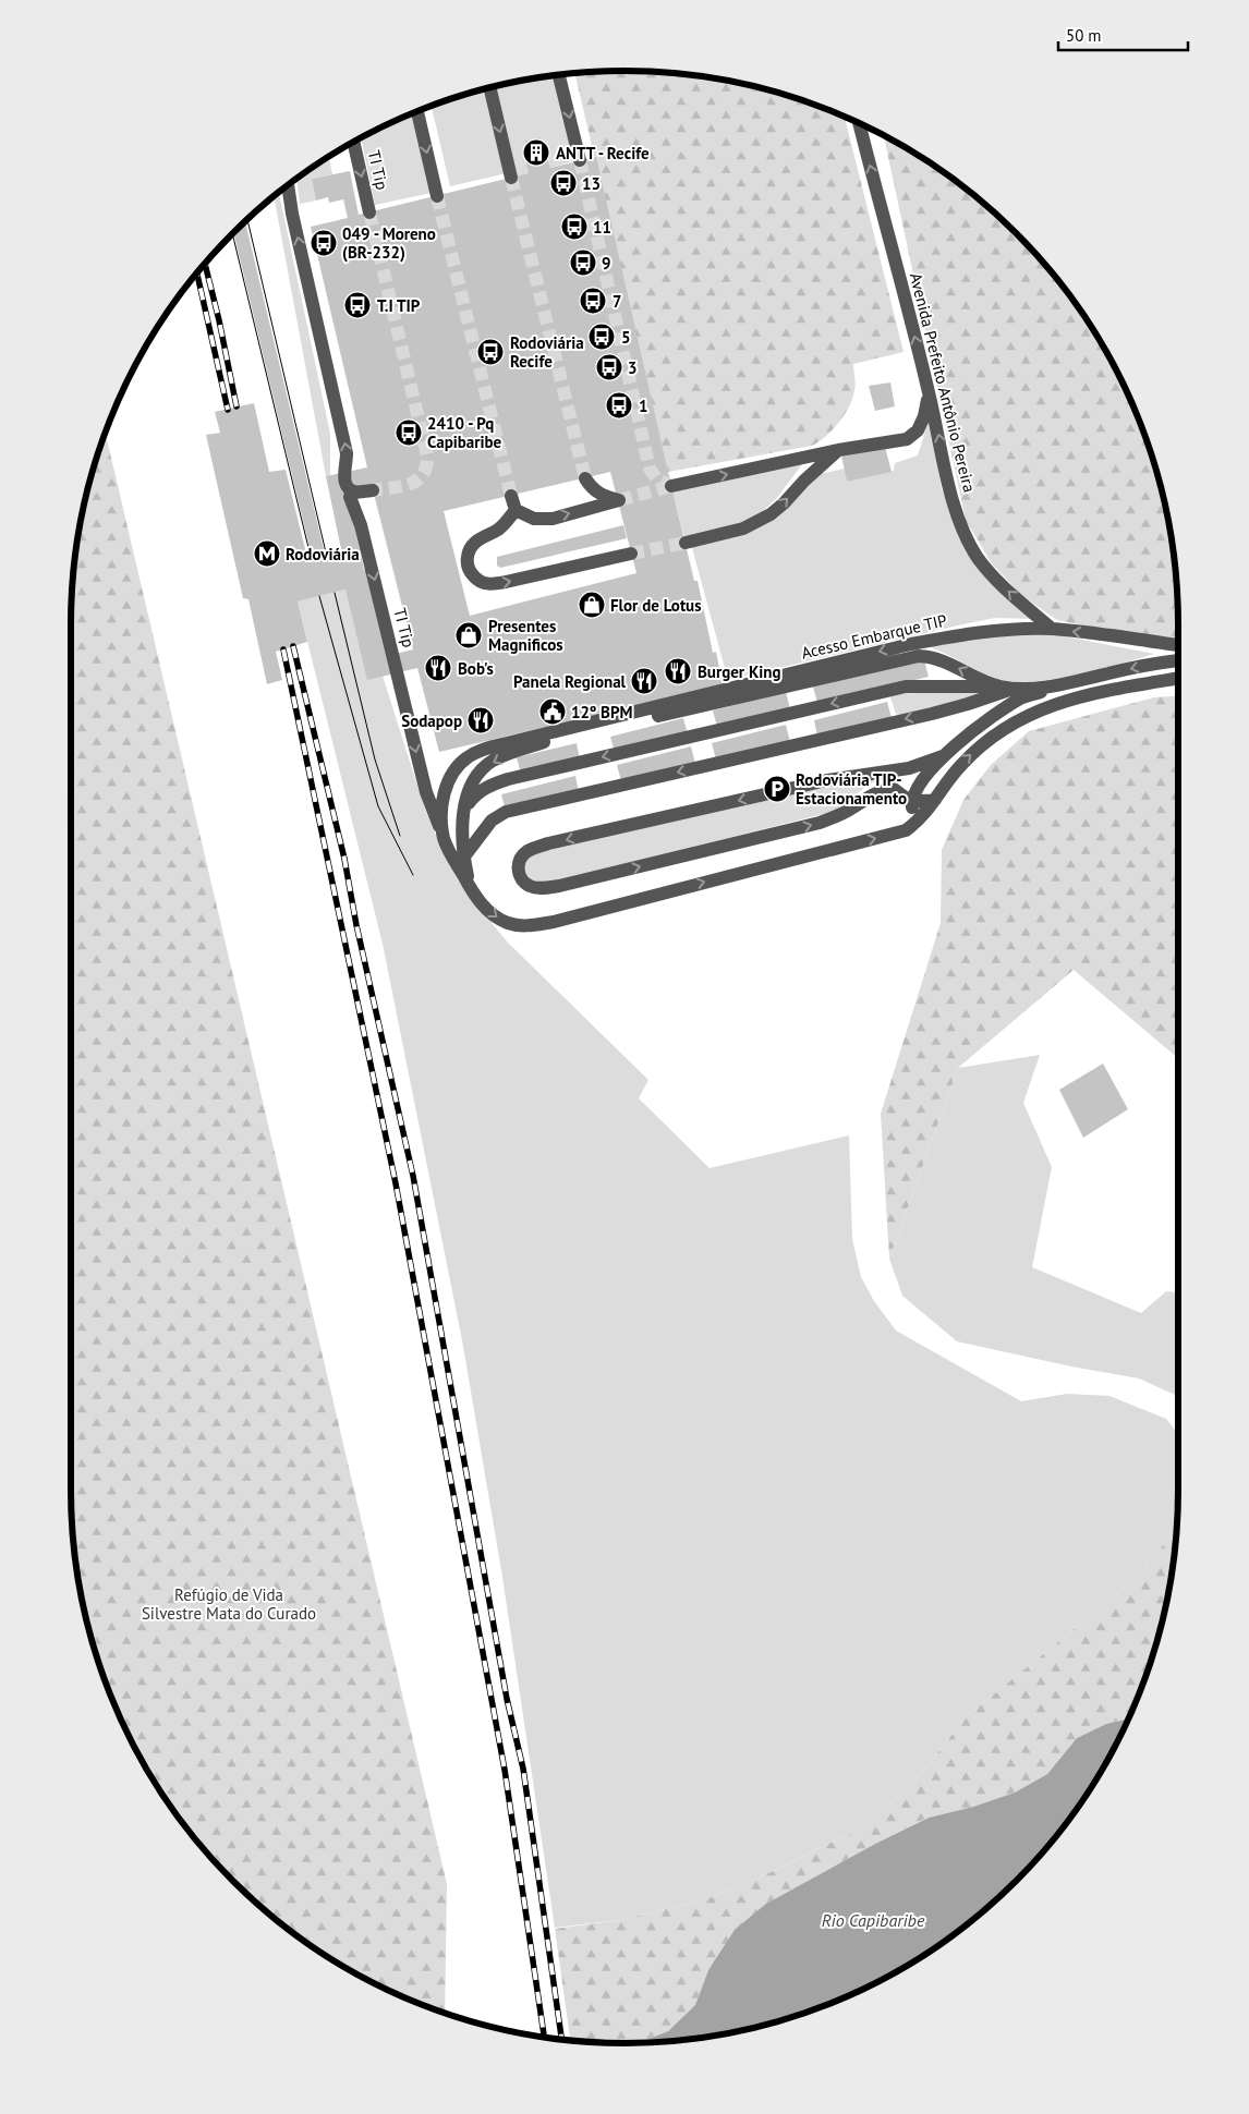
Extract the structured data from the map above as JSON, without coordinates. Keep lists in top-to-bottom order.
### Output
{
  "streets": {
    "street": ["TI Tip", "Avenida Prefeito Antônio Pereira", "Acesso Embarque TIP"]
  },
  "crossings": [
    ["TI Tip", "Acesso Embarque TIP"],
    ["Avenida Prefeito Antônio Pereira", "Acesso Embarque TIP"]
  ],
  "one_way": ["Avenida Prefeito Antônio Pereira"],
  "water": ["Rio Capibaribe"],
  "parks": ["Refúgio de Vida Silvestre Mata do Curado"],
  "places": {
    "building": ["ANTT - Recife"],
    "bus stop": [
      "13",
      "11",
      "049 - Moreno (BR-232)",
      "9",
      "7",
      "T.I TIP",
      "5",
      "Rodoviária Recife",
      "3",
      "1",
      "2410 - Pq Capibaribe"
    ],
    "metro station": ["Rodoviária"],
    "shop": ["Flor de Lotus", "Presentes Magnificos"],
    "restaurant": [
      "Bob's",
      "Burger King",
      "Panela Regional",
      "Sodapop"
    ],
    "public building": ["12º BPM"],
    "parking": ["Rodoviária TIP- Estacionamento"]
  },
  "scale_bar": "50 m"
}
